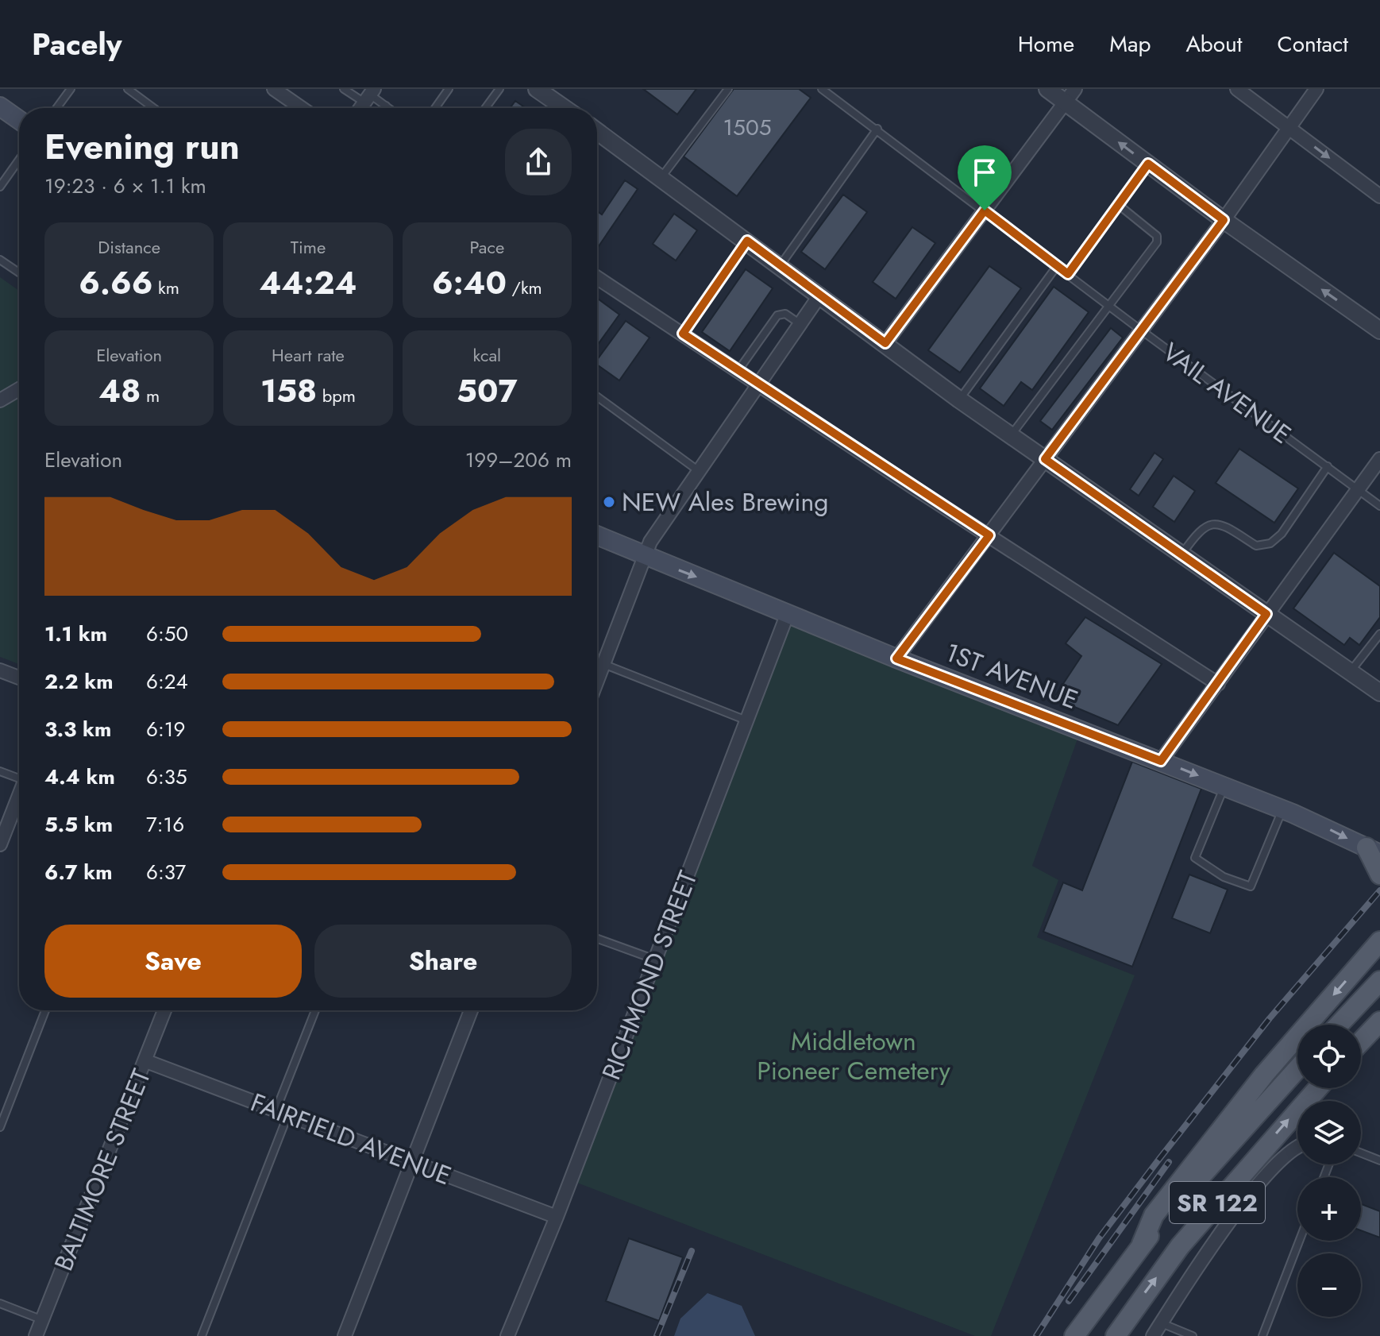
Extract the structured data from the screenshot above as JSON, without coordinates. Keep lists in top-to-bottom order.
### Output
{
  "streets": {
    "main road": ["1ST AVENUE", "SR 122"],
    "street": ["RICHMOND STREET", "FAIRFIELD AVENUE", "BALTIMORE STREET"],
    "lane": ["VAIL AVENUE"]
  },
  "crossings": [
    ["1ST AVENUE", "RICHMOND STREET"],
    ["RICHMOND STREET", "FAIRFIELD AVENUE"],
    ["FAIRFIELD AVENUE", "BALTIMORE STREET"]
  ],
  "one_way": ["1ST AVENUE"],
  "parks": ["Middletown Pioneer Cemetery"],
  "places": ["NEW Ales Brewing"],
  "house_numbers": ["1505"],
  "page": {
    "header": "Pacely",
    "nav": [
      "Home",
      "Map",
      "About",
      "Contact"
    ],
    "heading": ["Evening run", "19:23 · 6 × 1.1 km"],
    "stats": [
      ["Distance", "6.66 km"],
      ["Time", "44:24"],
      ["Pace", "6:40 /km"],
      ["Elevation", "48 m"],
      ["Heart rate", "158 bpm"],
      ["kcal", "507"]
    ],
    "chart": ["Elevation", "199–206 m"],
    "list": [
      {
        "name": "1.1 km",
        "note": "6:50"
      },
      {
        "name": "2.2 km",
        "note": "6:24"
      },
      {
        "name": "3.3 km",
        "note": "6:19"
      },
      {
        "name": "4.4 km",
        "note": "6:35"
      },
      {
        "name": "5.5 km",
        "note": "7:16"
      },
      {
        "name": "6.7 km",
        "note": "6:37"
      }
    ],
    "buttons": ["Save", "Share"],
    "map_buttons": ["+", "−"]
  }
}
